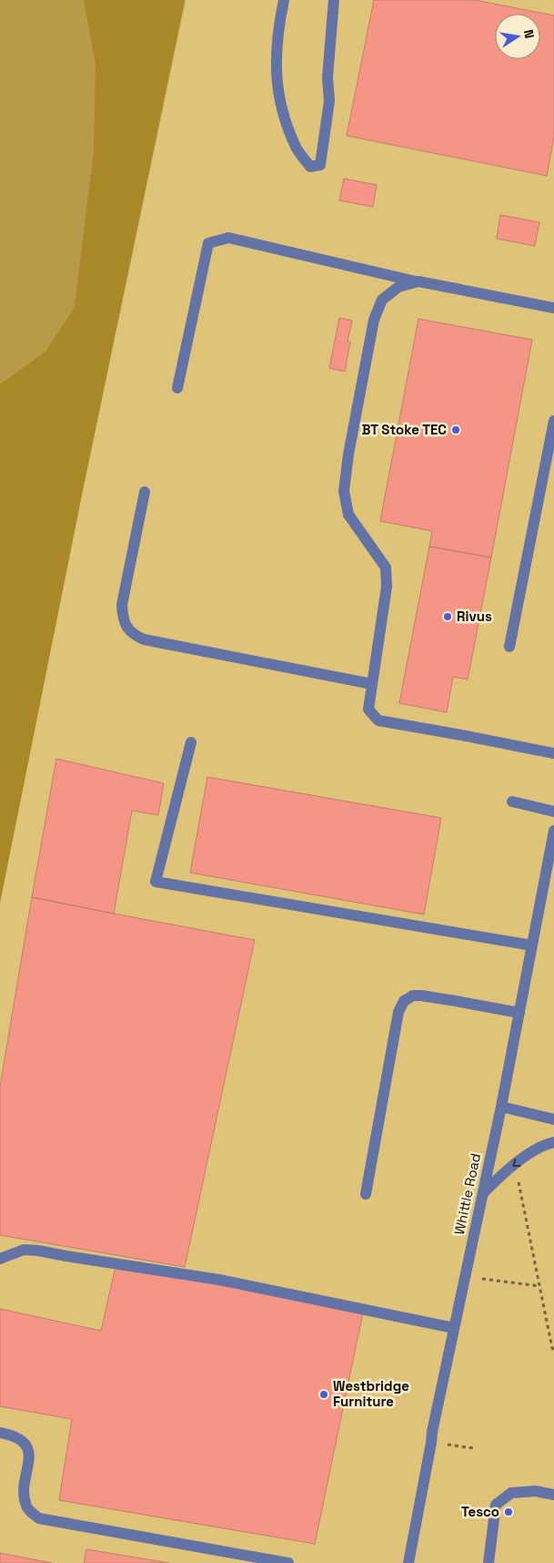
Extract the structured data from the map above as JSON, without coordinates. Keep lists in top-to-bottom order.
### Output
{
  "streets": {
    "street": ["Whittle Road"]
  },
  "places": [
    "BT Stoke TEC",
    "Rivus",
    "Westbridge Furniture",
    "Tesco"
  ],
  "north": "right"
}
